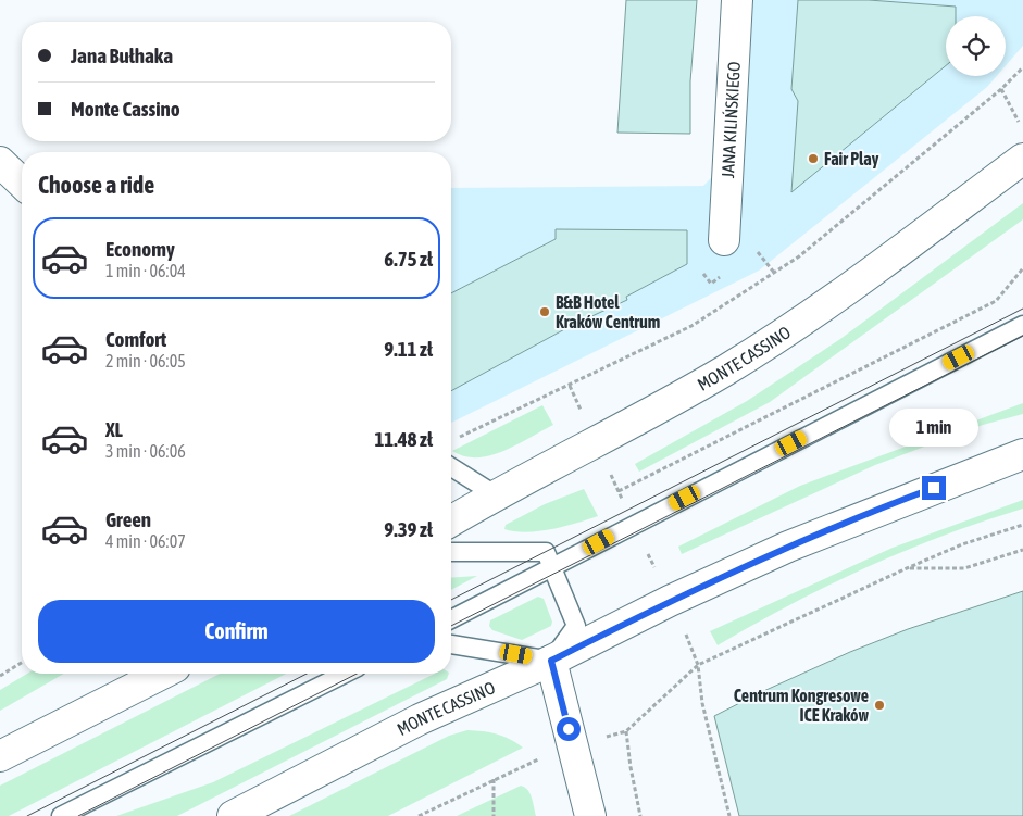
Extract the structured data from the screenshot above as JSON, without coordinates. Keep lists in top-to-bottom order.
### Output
{
  "streets": {
    "main road": ["JANA KILIŃSKIEGO", "MONTE CASSINO"]
  },
  "places": ["Fair Play", "B&B Hotel Kraków Centrum", "Centrum Kongresowe ICE Kraków"],
  "page": {
    "banner": ["Jana Bułhaka", "Monte Cassino"],
    "heading": "Choose a ride",
    "list": [
      {
        "name": "Economy",
        "note": "1 min · 06:04",
        "value": "6.75 zł"
      },
      {
        "name": "Comfort",
        "note": "2 min · 06:05",
        "value": "9.11 zł"
      },
      {
        "name": "XL",
        "note": "3 min · 06:06",
        "value": "11.48 zł"
      },
      {
        "name": "Green",
        "note": "4 min · 06:07",
        "value": "9.39 zł"
      }
    ],
    "bubble": "1 min",
    "buttons": "Confirm"
  }
}
